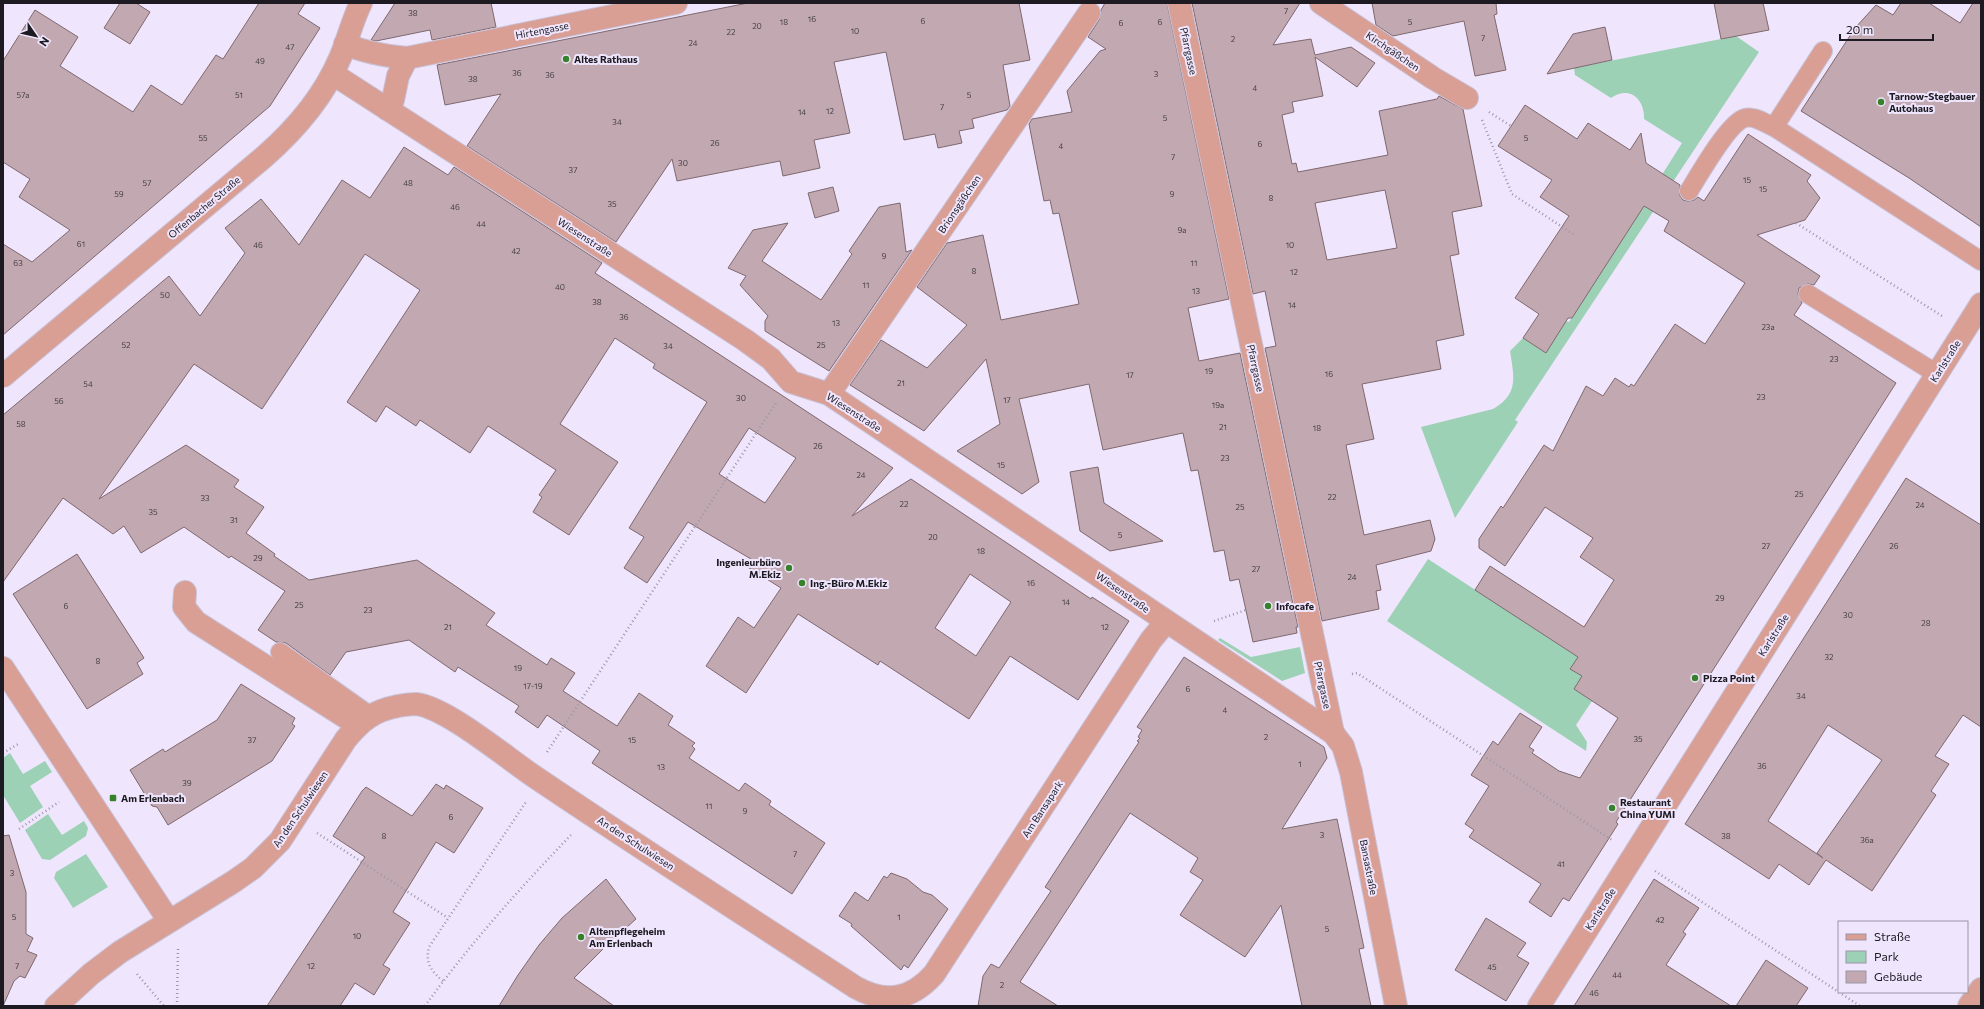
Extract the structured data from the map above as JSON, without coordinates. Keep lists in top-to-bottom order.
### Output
{
  "streets": {
    "street": [
      "Hirtengasse",
      "Pfarrgasse",
      "Kirchgäßchen",
      "Brionsgäßchen",
      "Offenbacher Straße",
      "Wiesenstraße",
      "Karlstraße",
      "An den Schulwiesen",
      "Am Bansapark",
      "Bansastraße"
    ]
  },
  "crossings": [
    ["Hirtengasse", "Offenbacher Straße"],
    ["Pfarrgasse", "Wiesenstraße"],
    ["Pfarrgasse", "Bansastraße"],
    ["Brionsgäßchen", "Wiesenstraße"],
    ["Offenbacher Straße", "Wiesenstraße"],
    ["Wiesenstraße", "Am Bansapark"],
    ["Wiesenstraße", "Bansastraße"],
    ["An den Schulwiesen", "Am Bansapark"]
  ],
  "places": {
    "other": [
      "Altes Rathaus",
      "Tarnow-Stegbauer Autohaus",
      "Ingenieurbüro M.Ekiz",
      "Ing.-Büro M.Ekiz",
      "Infocafe",
      "Pizza Point",
      "Restaurant China YUMI",
      "Altenpflegeheim Am Erlenbach"
    ],
    "transit": ["Am Erlenbach"]
  },
  "house_numbers": [
    "7",
    "38",
    "16",
    "6",
    "18",
    "6",
    "5",
    "6",
    "20",
    "10",
    "22",
    "7",
    "2",
    "24",
    "47",
    "49",
    "36",
    "3",
    "36",
    "38",
    "4",
    "57a",
    "51",
    "5",
    "7",
    "12",
    "14",
    "5",
    "34",
    "55",
    "5",
    "26",
    "6",
    "4",
    "7",
    "30",
    "37",
    "15",
    "57",
    "48",
    "15",
    "59",
    "9",
    "8",
    "35",
    "46",
    "44",
    "9a",
    "61",
    "46",
    "10",
    "42",
    "9",
    "63",
    "11",
    "8",
    "12",
    "11",
    "40",
    "13",
    "50",
    "38",
    "14",
    "36",
    "13",
    "23a",
    "52",
    "25",
    "34",
    "23",
    "19",
    "16",
    "17",
    "21",
    "54",
    "23",
    "30",
    "17",
    "56",
    "19a",
    "58",
    "21",
    "18",
    "26",
    "23",
    "15",
    "24",
    "25",
    "22",
    "33",
    "22",
    "24",
    "25",
    "35",
    "31",
    "5",
    "20",
    "27",
    "26",
    "18",
    "29",
    "27",
    "24",
    "16",
    "29",
    "14",
    "25",
    "6",
    "23",
    "30",
    "28",
    "21",
    "12",
    "32",
    "8",
    "19",
    "17-19",
    "6",
    "34",
    "4",
    "2",
    "35",
    "37",
    "15",
    "1",
    "36",
    "13",
    "39",
    "11",
    "9",
    "6",
    "3",
    "8",
    "38",
    "36a",
    "7",
    "41",
    "3",
    "5",
    "1",
    "42",
    "5",
    "10",
    "7",
    "12",
    "45",
    "44",
    "2",
    "46"
  ],
  "legend": ["Straße", "Park", "Gebäude"],
  "scale_bar": "20 m",
  "north": "bottom right"
}
